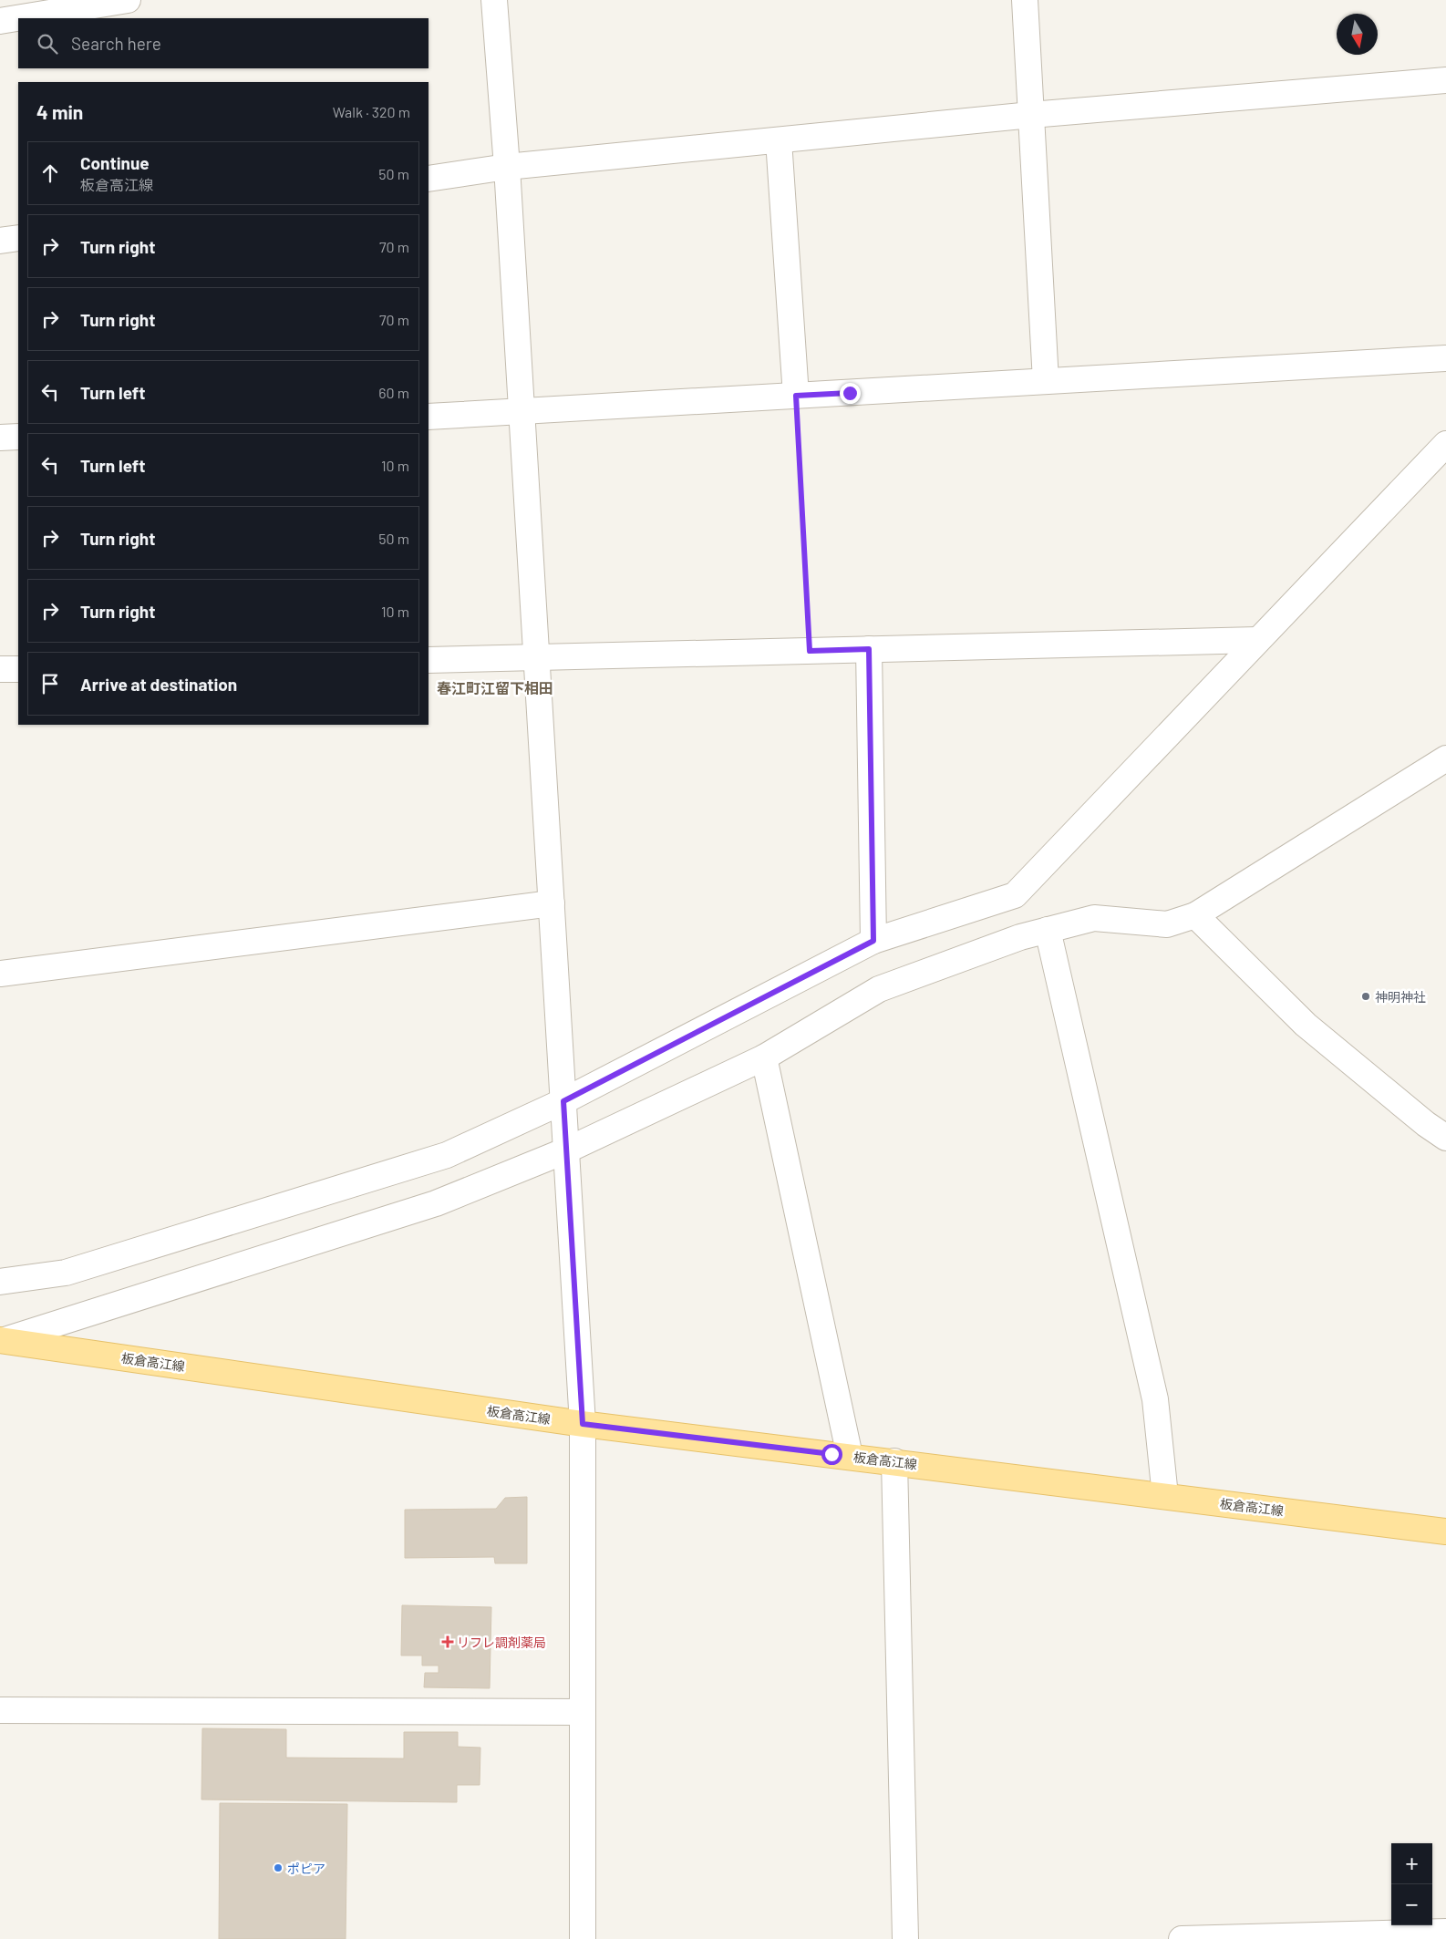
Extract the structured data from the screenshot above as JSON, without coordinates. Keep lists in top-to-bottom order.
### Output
{
  "streets": {
    "main road": ["板倉高江線"]
  },
  "districts": ["春江町江留下相田"],
  "places": {
    "other": ["神明神社", "ポピア"],
    "health": ["リフレ調剤薬局"]
  },
  "north": "bottom",
  "page": {
    "search": "Search here",
    "heading": ["4 min", "Walk · 320 m"],
    "list": [
      ["Continue", "板倉高江線", "50 m"],
      ["Turn right", "70 m"],
      ["Turn right", "70 m"],
      ["Turn left", "60 m"],
      ["Turn left", "10 m"],
      ["Turn right", "50 m"],
      ["Turn right", "10 m"],
      "Arrive at destination"
    ],
    "map_buttons": ["+", "−"]
  }
}
